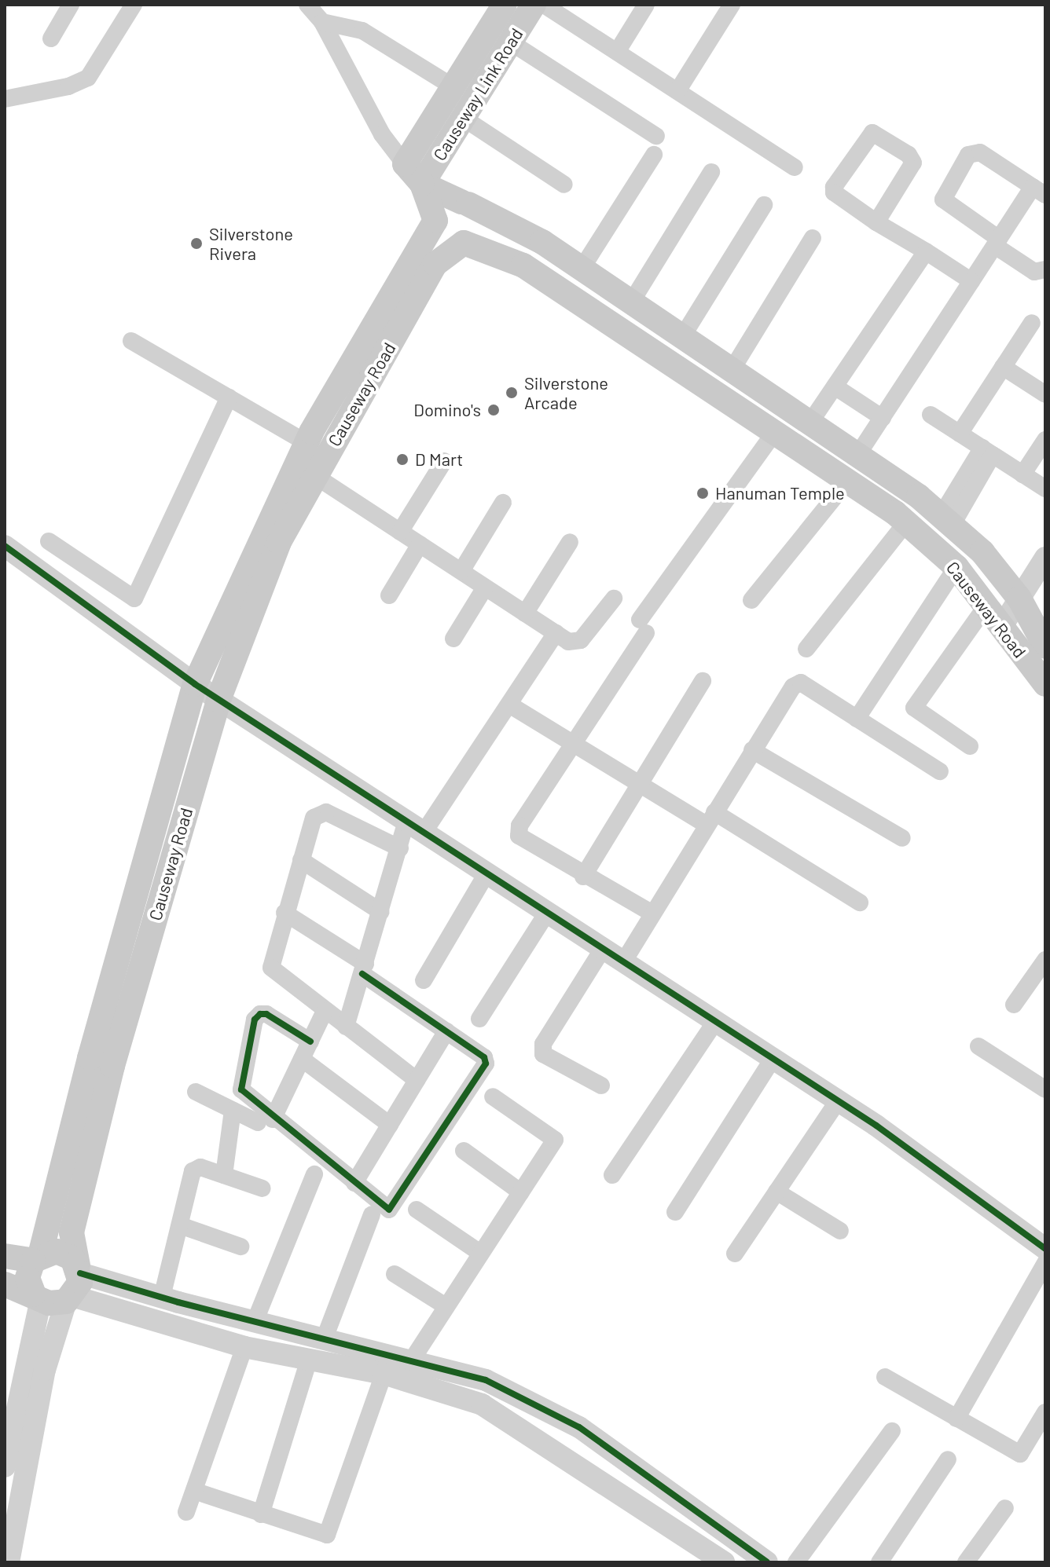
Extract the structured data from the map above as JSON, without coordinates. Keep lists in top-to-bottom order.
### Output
{
  "streets": {
    "main road": ["Causeway Link Road", "Causeway Road"]
  },
  "crossings": [
    ["Causeway Link Road", "Causeway Road"]
  ],
  "places": [
    "Silverstone Rivera",
    "Silverstone Arcade",
    "Domino's",
    "D Mart",
    "Hanuman Temple"
  ]
}
